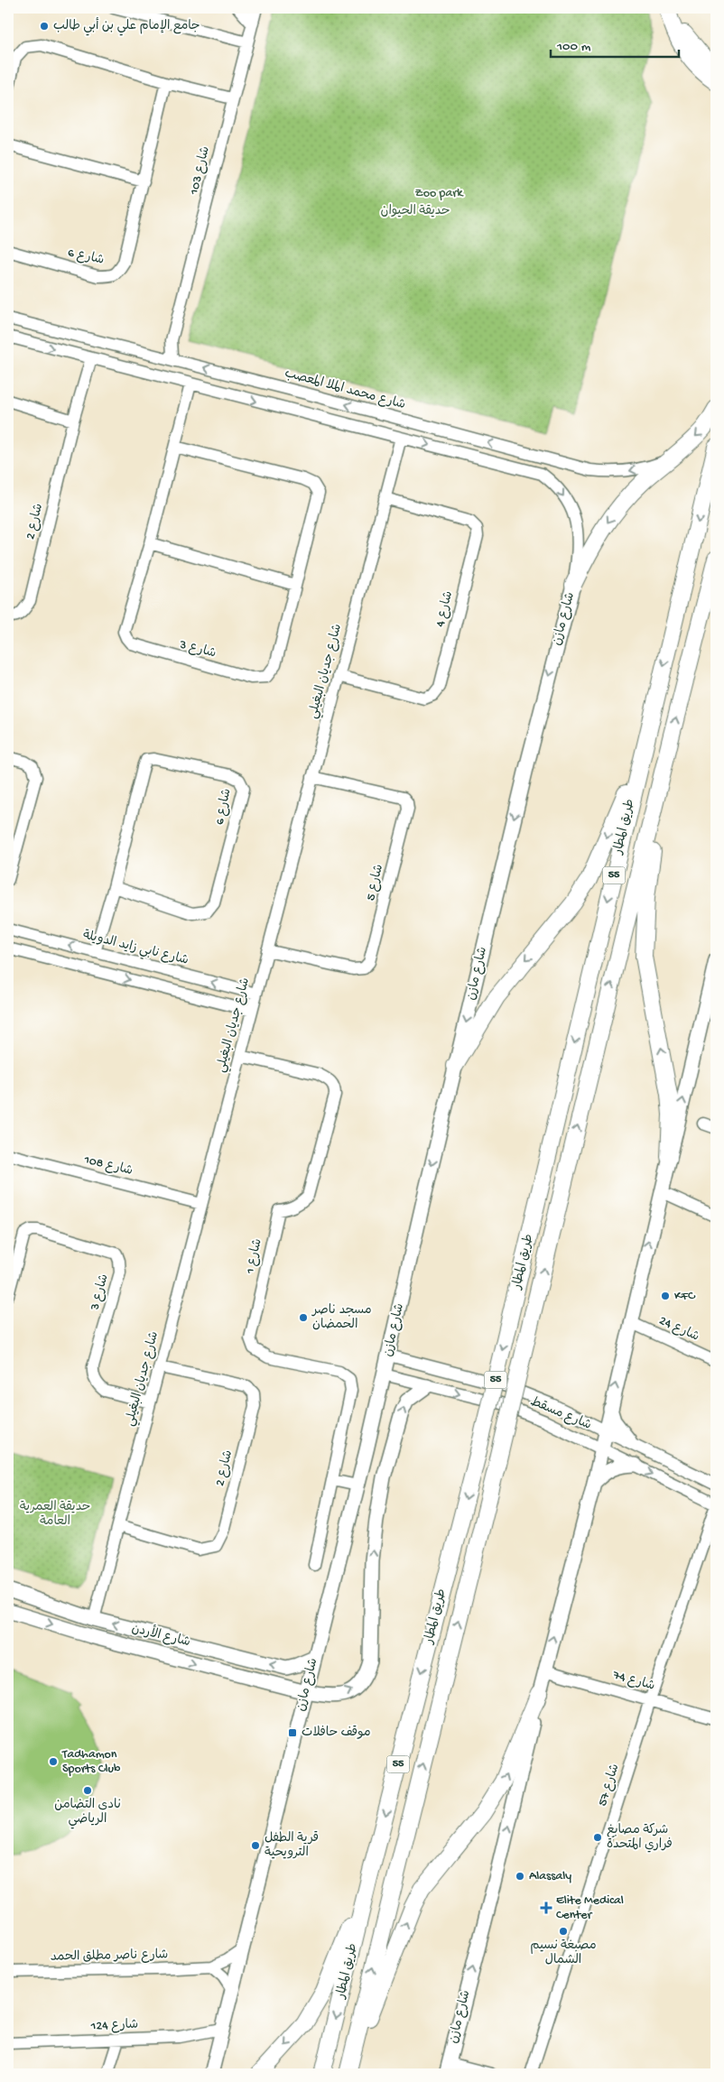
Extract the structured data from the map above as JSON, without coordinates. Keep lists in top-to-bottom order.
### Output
{
  "streets": {
    "highway": ["طريق المطار", "55"],
    "main road": ["شارع مازن", "شارع الأردن"],
    "street": [
      "شارع 103",
      "شارع 6",
      "شارع محمد الملا المعصب",
      "شارع 2",
      "شارع 4",
      "شارع 3",
      "شارع جديان البغيلي",
      "شارع 5",
      "شارع نابي زايد الدويلة",
      "شارع 108",
      "شارع 1",
      "شارع 24",
      "شارع مسقط",
      "شارع 74",
      "شارع 57",
      "شارع ناصر مطلق الحمد",
      "شارع 124"
    ]
  },
  "crossings": [
    ["شارع 103", "شارع محمد الملا المعصب"],
    ["شارع 6", "شارع نابي زايد الدويلة"],
    ["شارع 2", "شارع جديان البغيلي"],
    ["شارع 4", "شارع جديان البغيلي"],
    ["شارع مازن", "شارع 24"],
    ["شارع مازن", "شارع مسقط"],
    ["شارع مازن", "شارع الأردن"],
    ["شارع مازن", "شارع 74"],
    ["شارع مازن", "شارع ناصر مطلق الحمد"],
    ["شارع مازن", "شارع 124"],
    ["شارع 3", "شارع جديان البغيلي"],
    ["شارع جديان البغيلي", "شارع 5"],
    ["شارع جديان البغيلي", "شارع نابي زايد الدويلة"],
    ["شارع جديان البغيلي", "شارع 108"],
    ["شارع جديان البغيلي", "شارع 1"],
    ["شارع جديان البغيلي", "شارع الأردن"],
    ["شارع مسقط", "شارع الأردن"],
    ["شارع مسقط", "شارع 57"],
    ["شارع 74", "شارع 57"]
  ],
  "parks": ["Zoo park", "حديقة الحيوان", "حديقة العمرية العامة"],
  "places": {
    "other": [
      "جامع الإمام علي بن أبي طالب",
      "KFC",
      "مسجد ناصر الحمضان",
      "Tadhamon Sports Club",
      "نادي التضامن الرياضي",
      "شركة مصابغ فراري المتحدة",
      "قرية الطفل الترويحية",
      "Alassaly",
      "مصبغة نسيم الشمال"
    ],
    "transit": ["موقف حافلات"],
    "health": ["Elite Medical Center"]
  },
  "scale_bar": "100 m"
}
